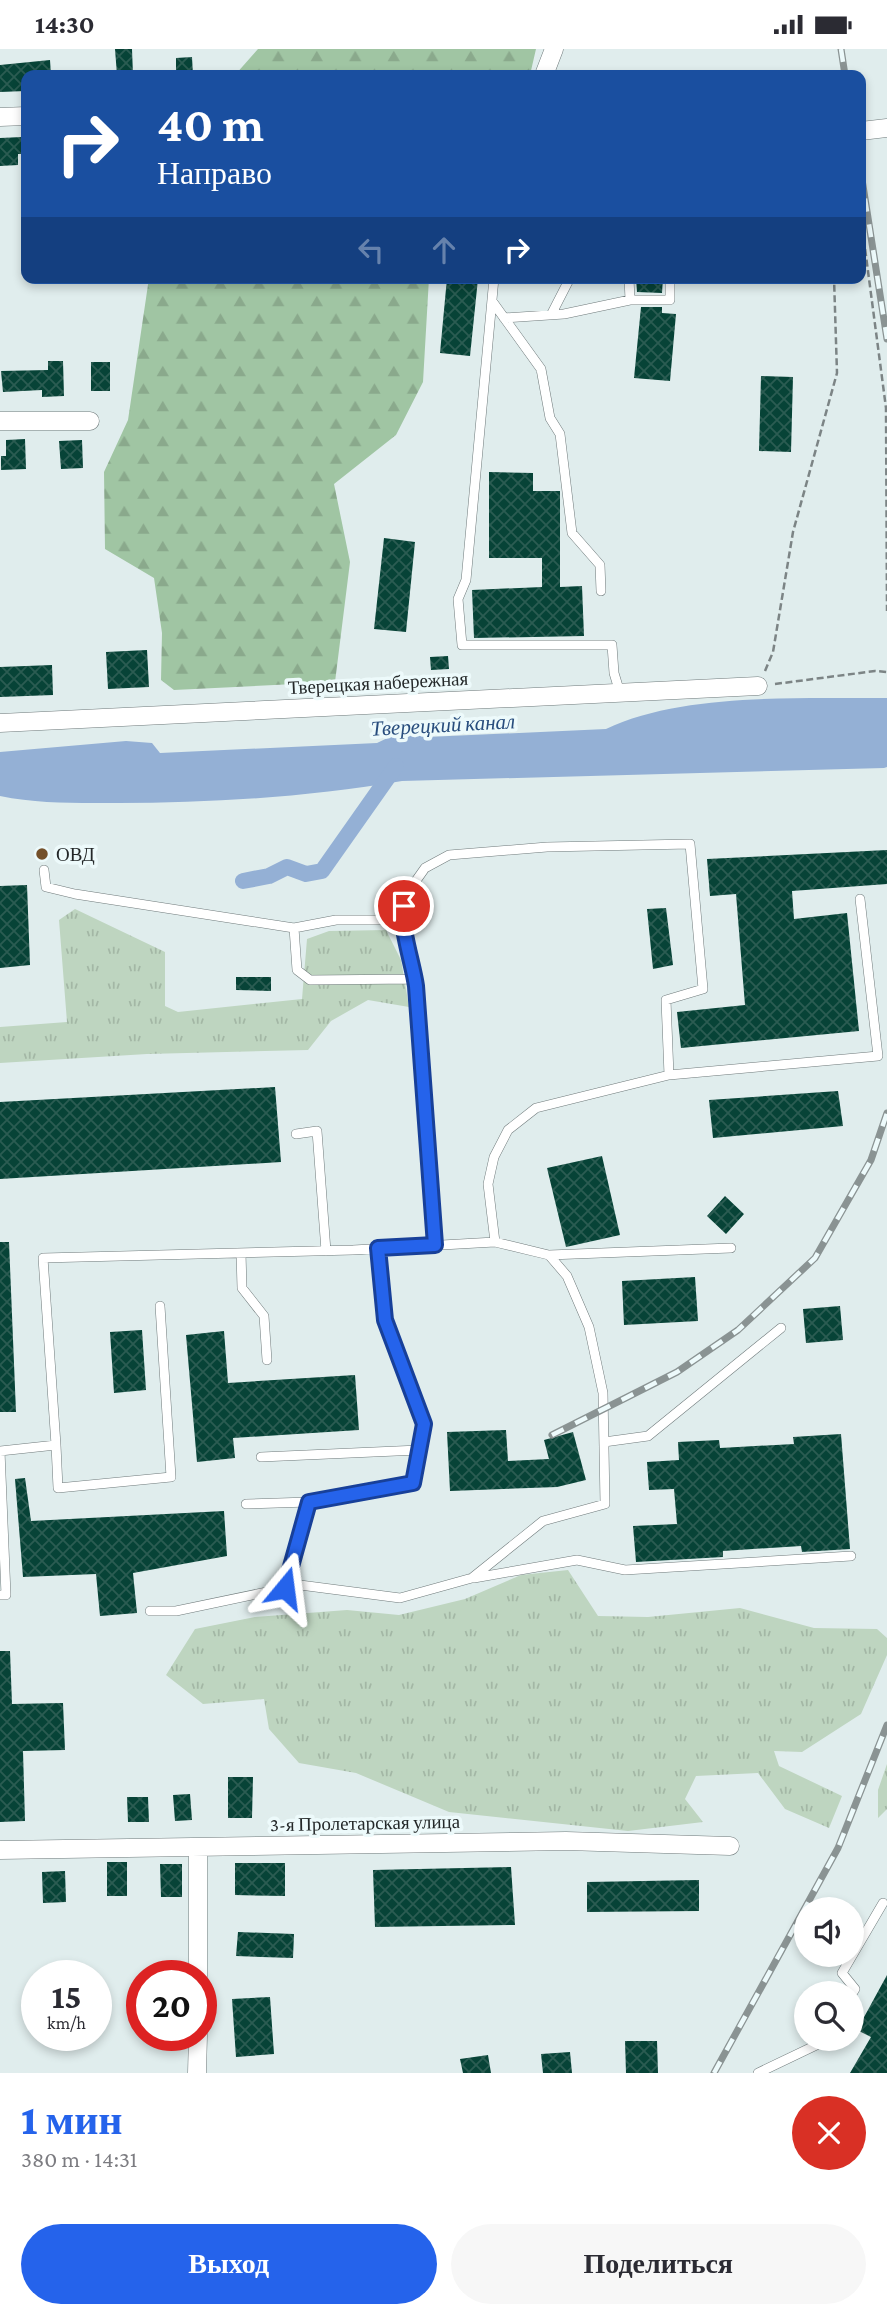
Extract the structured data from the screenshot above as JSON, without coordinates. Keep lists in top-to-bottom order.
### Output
{
  "streets": {
    "street": ["Тверецкая набережная", "3-я Пролетарская улица"]
  },
  "water": ["Тверецкий канал"],
  "places": ["ОВД"],
  "page": {
    "status": "14:30",
    "turn": ["40 m", "Направо"],
    "speed": "15 km/h",
    "limit": "20",
    "heading": ["1 мин", "380 m · 14:31"],
    "buttons": ["Выход", "Поделиться"]
  }
}
